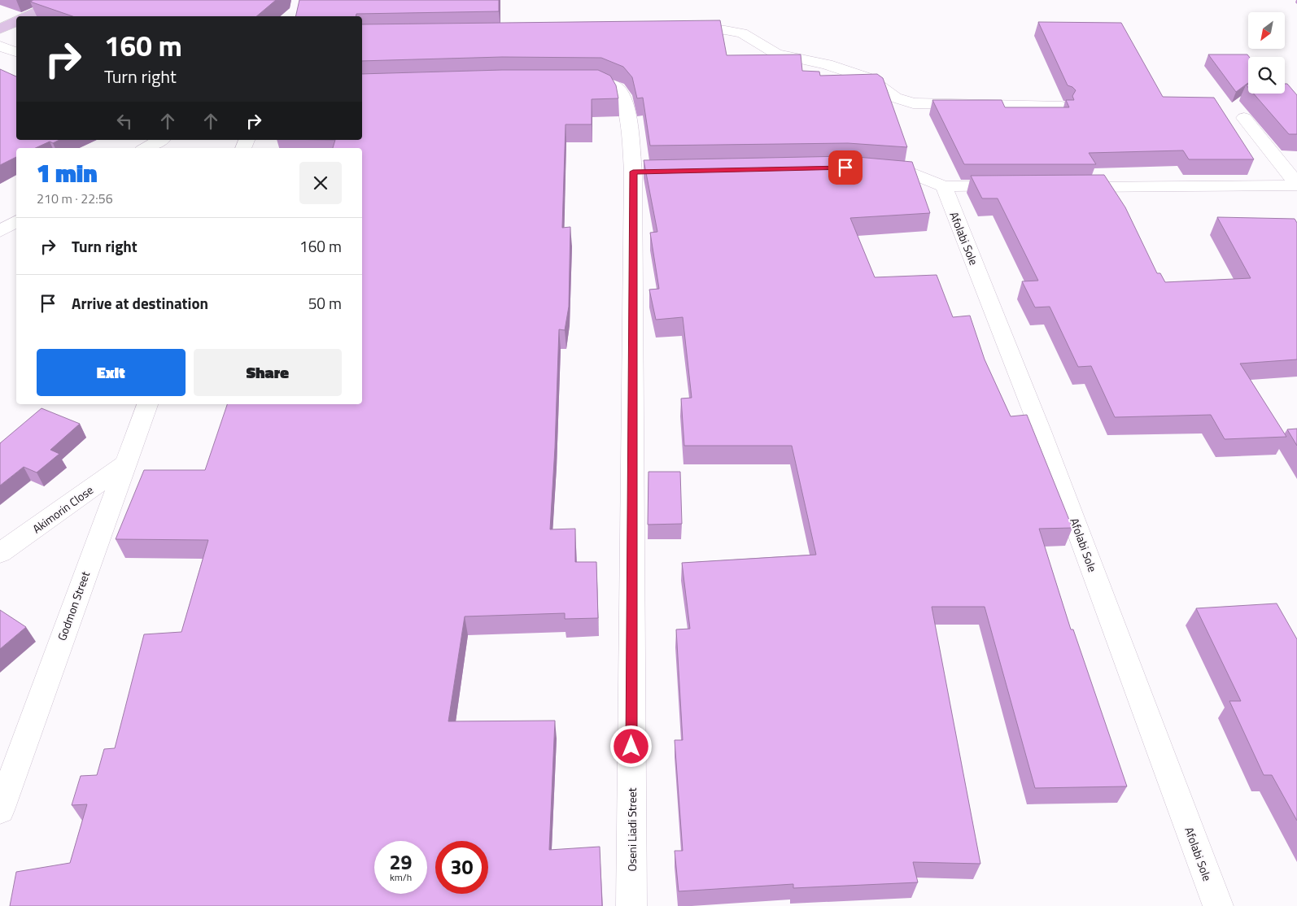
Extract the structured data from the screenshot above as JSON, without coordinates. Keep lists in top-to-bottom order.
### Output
{
  "streets": {
    "street": [
      "Afolabi Sole",
      "Akimorin Close",
      "Godmon Street",
      "Oseni Liadi Street"
    ]
  },
  "crossings": [
    ["Akimorin Close", "Godmon Street"]
  ],
  "north": "bottom left",
  "page": {
    "turn": ["160 m", "Turn right"],
    "heading": ["1 min", "210 m · 22:56"],
    "list": [
      {
        "name": "Turn right",
        "value": "160 m"
      },
      {
        "name": "Arrive at destination",
        "value": "50 m"
      }
    ],
    "buttons": ["Exit", "Share"],
    "speed": "29 km/h",
    "limit": "30"
  }
}
